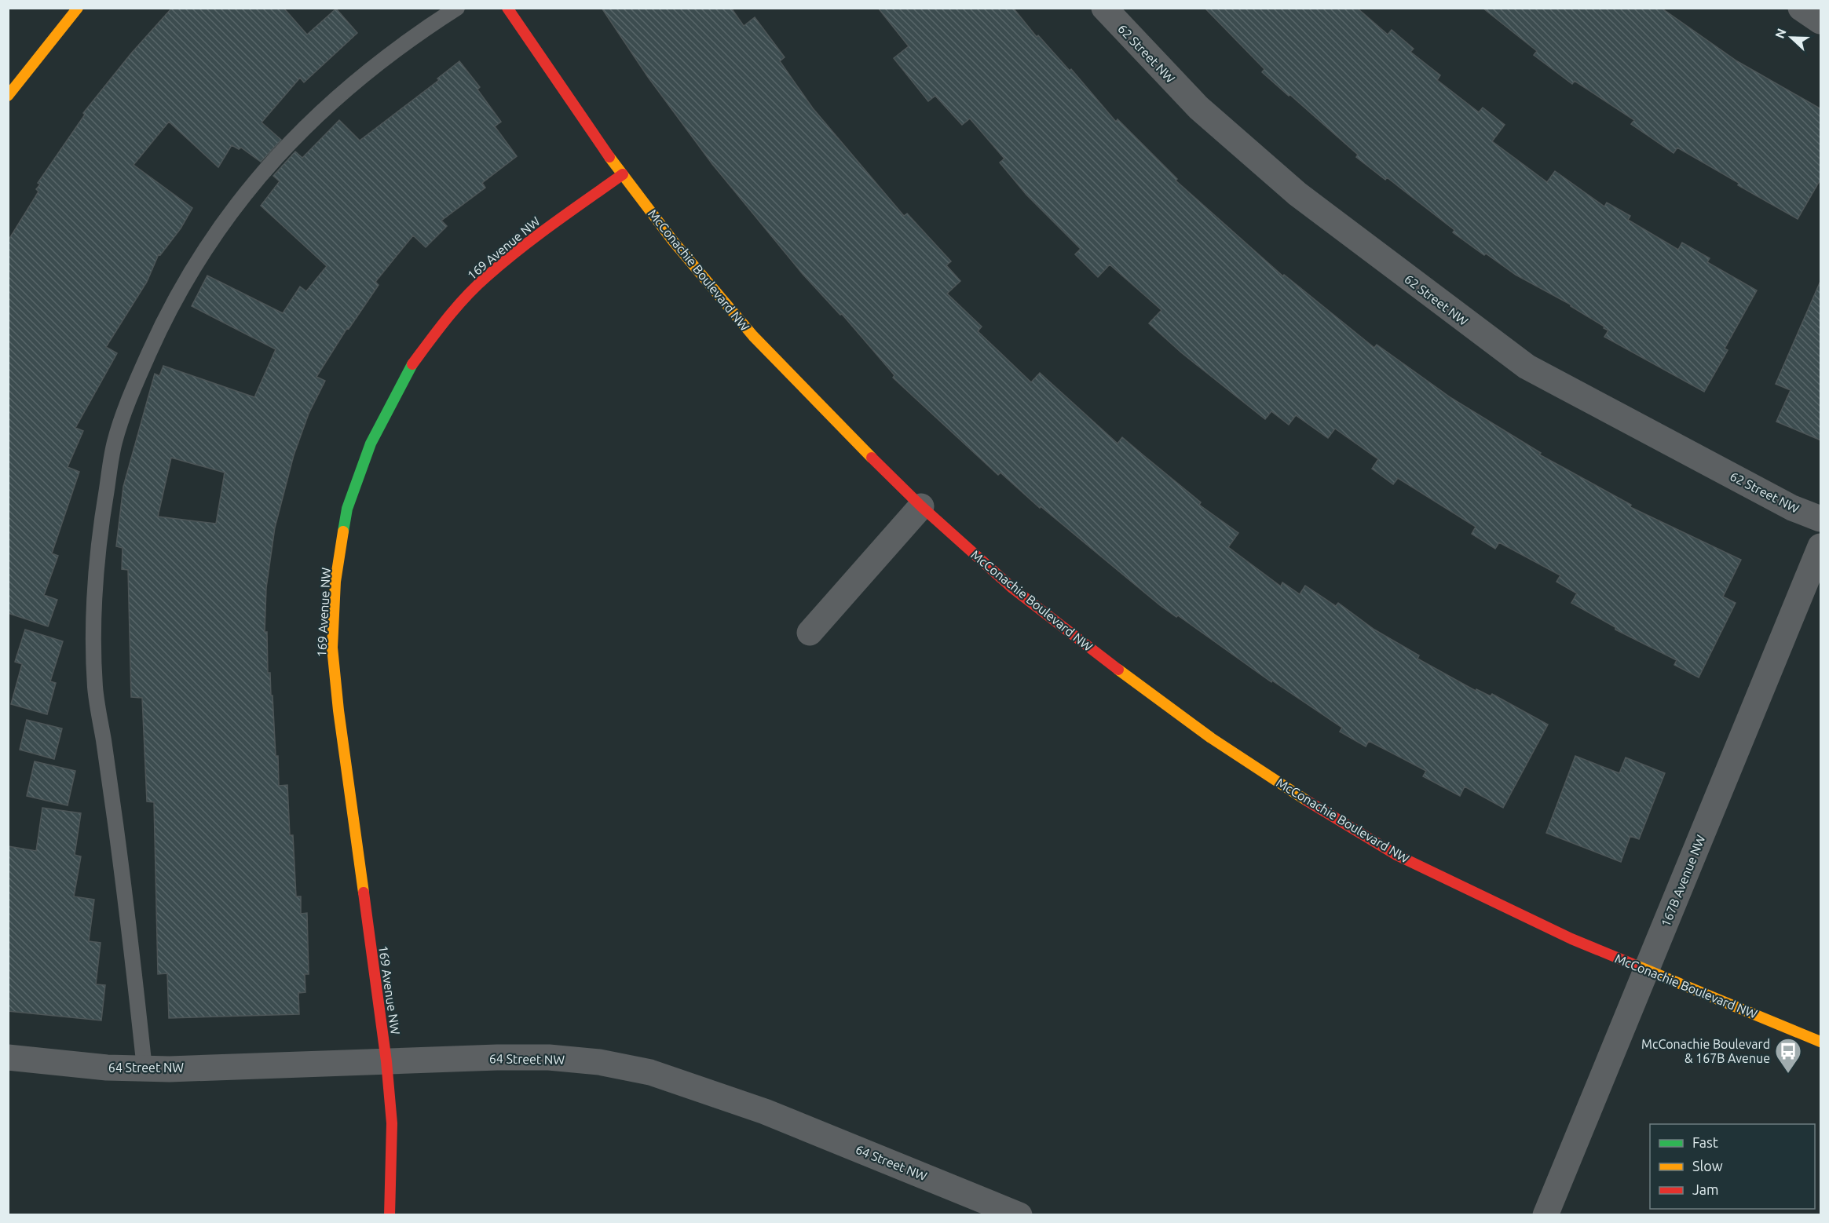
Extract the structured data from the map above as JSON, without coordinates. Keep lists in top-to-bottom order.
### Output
{
  "streets": {
    "street": [
      "62 Street NW",
      "169 Avenue NW",
      "McConachie Boulevard NW",
      "167B Avenue NW",
      "64 Street NW"
    ]
  },
  "crossings": [
    ["169 Avenue NW", "McConachie Boulevard NW"],
    ["169 Avenue NW", "64 Street NW"],
    ["McConachie Boulevard NW", "167B Avenue NW"]
  ],
  "places": {
    "bus stop": ["McConachie Boulevard & 167B Avenue"]
  },
  "legend": ["Fast", "Slow", "Jam"],
  "north": "left"
}
